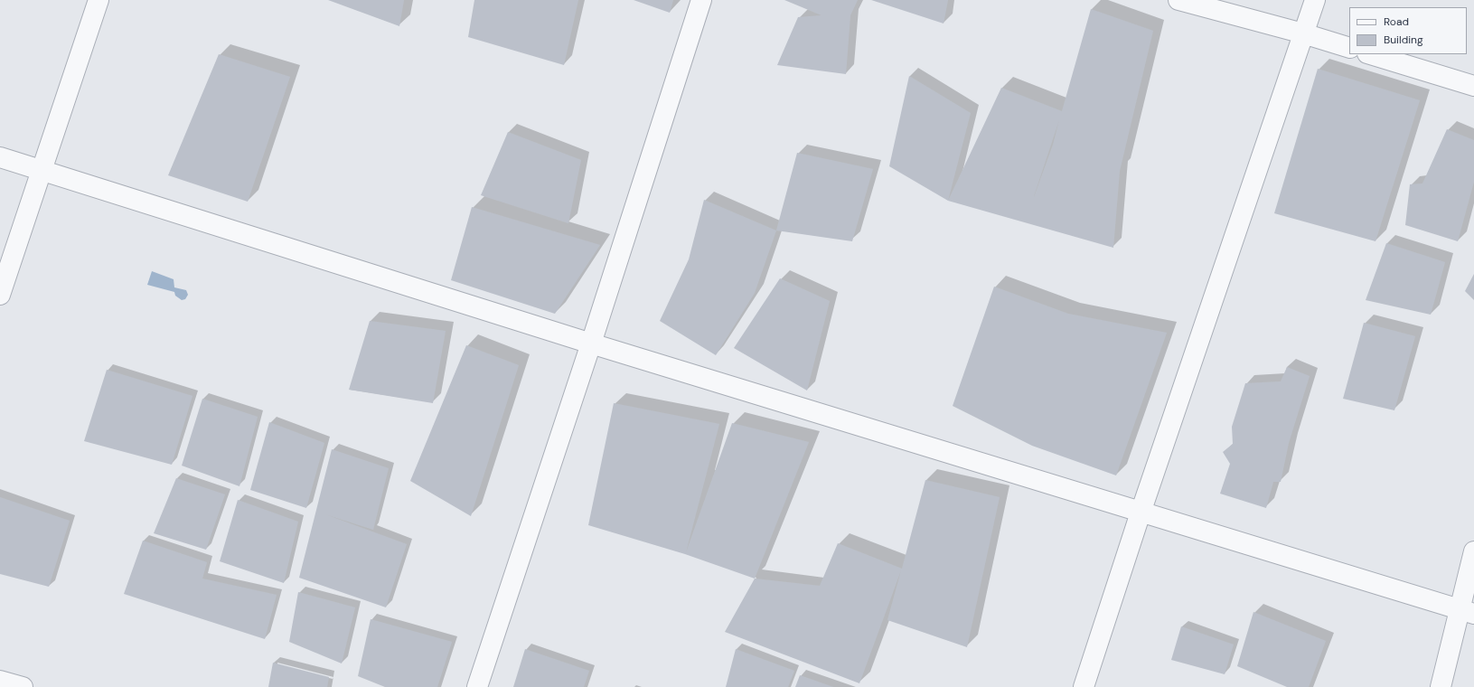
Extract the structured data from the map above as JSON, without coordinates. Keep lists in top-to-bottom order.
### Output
{
  "legend": ["Road", "Building"]
}
